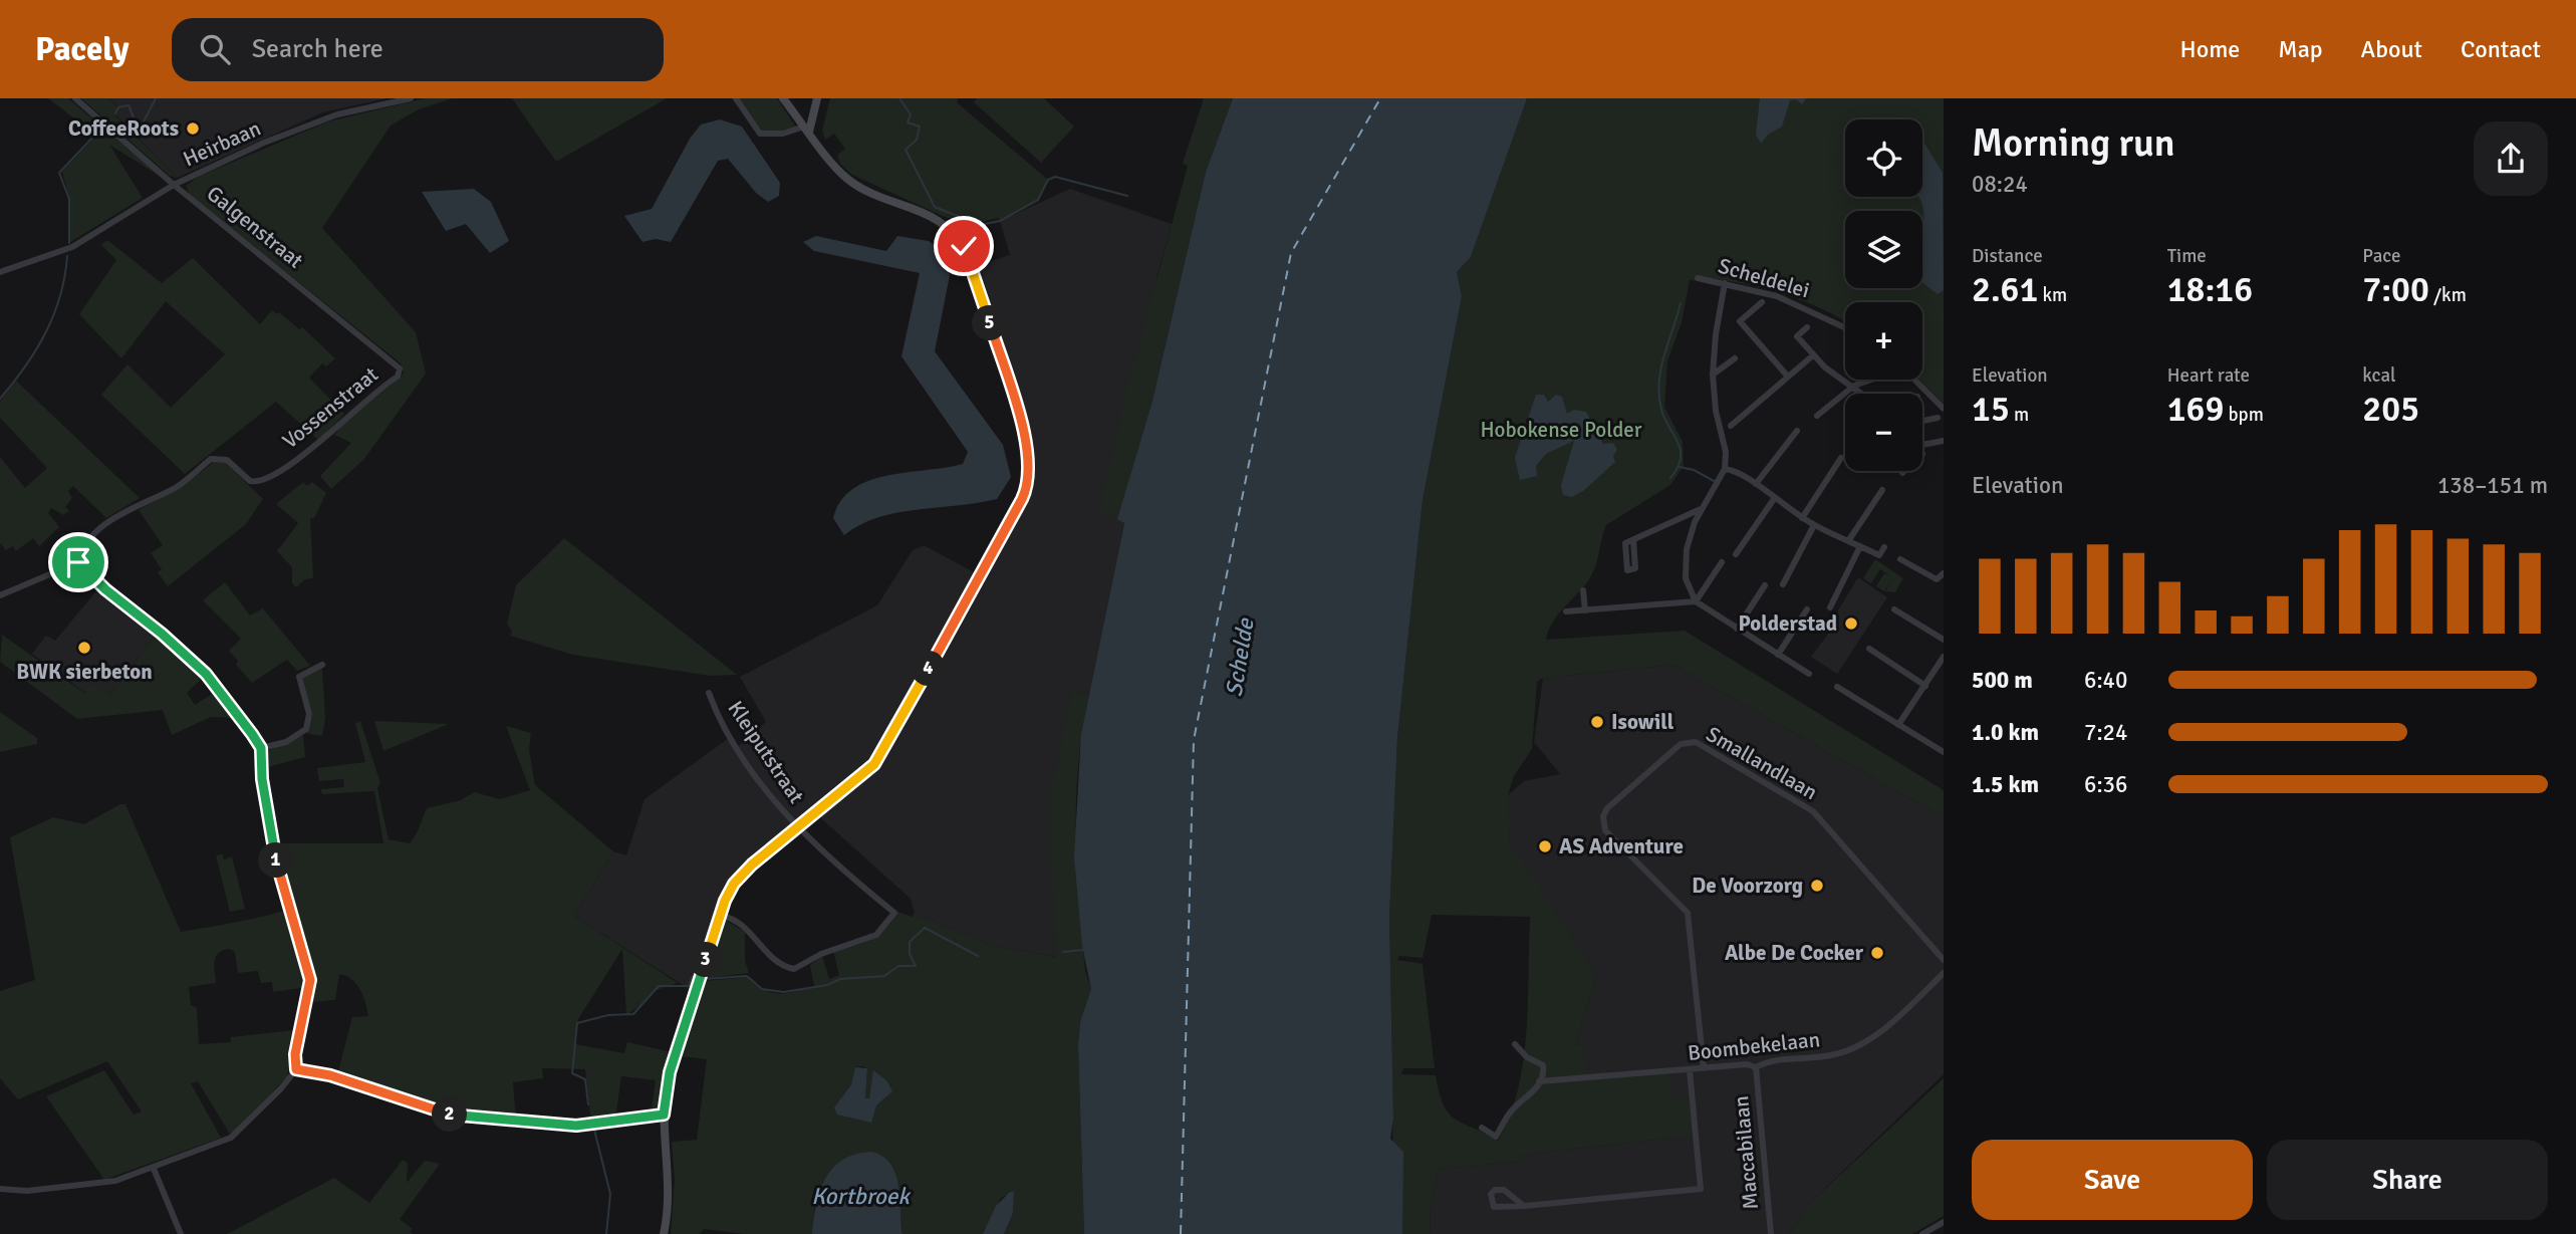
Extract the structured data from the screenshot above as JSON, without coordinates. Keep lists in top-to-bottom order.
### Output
{
  "streets": {
    "street": [
      "Heirbaan",
      "Galgenstraat",
      "Scheldelei",
      "Vossenstraat",
      "Kleiputstraat",
      "Smallandlaan",
      "Boombekelaan",
      "Maccabilaan"
    ]
  },
  "crossings": [
    ["Heirbaan", "Galgenstraat"],
    ["Galgenstraat", "Vossenstraat"],
    ["Smallandlaan", "Boombekelaan"],
    ["Boombekelaan", "Maccabilaan"]
  ],
  "water": ["Schelde", "Kortbroek"],
  "parks": ["Hobokense Polder"],
  "places": [
    "CoffeeRoots",
    "Polderstad",
    "BWK sierbeton",
    "Isowill",
    "AS Adventure",
    "De Voorzorg",
    "Albe De Cocker"
  ],
  "page": {
    "header": "Pacely",
    "search": "Search here",
    "nav": [
      "Home",
      "Map",
      "About",
      "Contact"
    ],
    "heading": ["Morning run", "08:24"],
    "map_buttons": ["+", "−"],
    "stats": [
      ["Distance", "2.61 km"],
      ["Time", "18:16"],
      ["Pace", "7:00 /km"],
      ["Elevation", "15 m"],
      ["Heart rate", "169 bpm"],
      ["kcal", "205"]
    ],
    "pins": [
      "5",
      "4",
      "1",
      "3",
      "2"
    ],
    "chart": ["Elevation", "138–151 m"],
    "list": [
      {
        "name": "500 m",
        "note": "6:40"
      },
      {
        "name": "1.0 km",
        "note": "7:24"
      },
      {
        "name": "1.5 km",
        "note": "6:36"
      }
    ],
    "buttons": ["Save", "Share"]
  }
}
